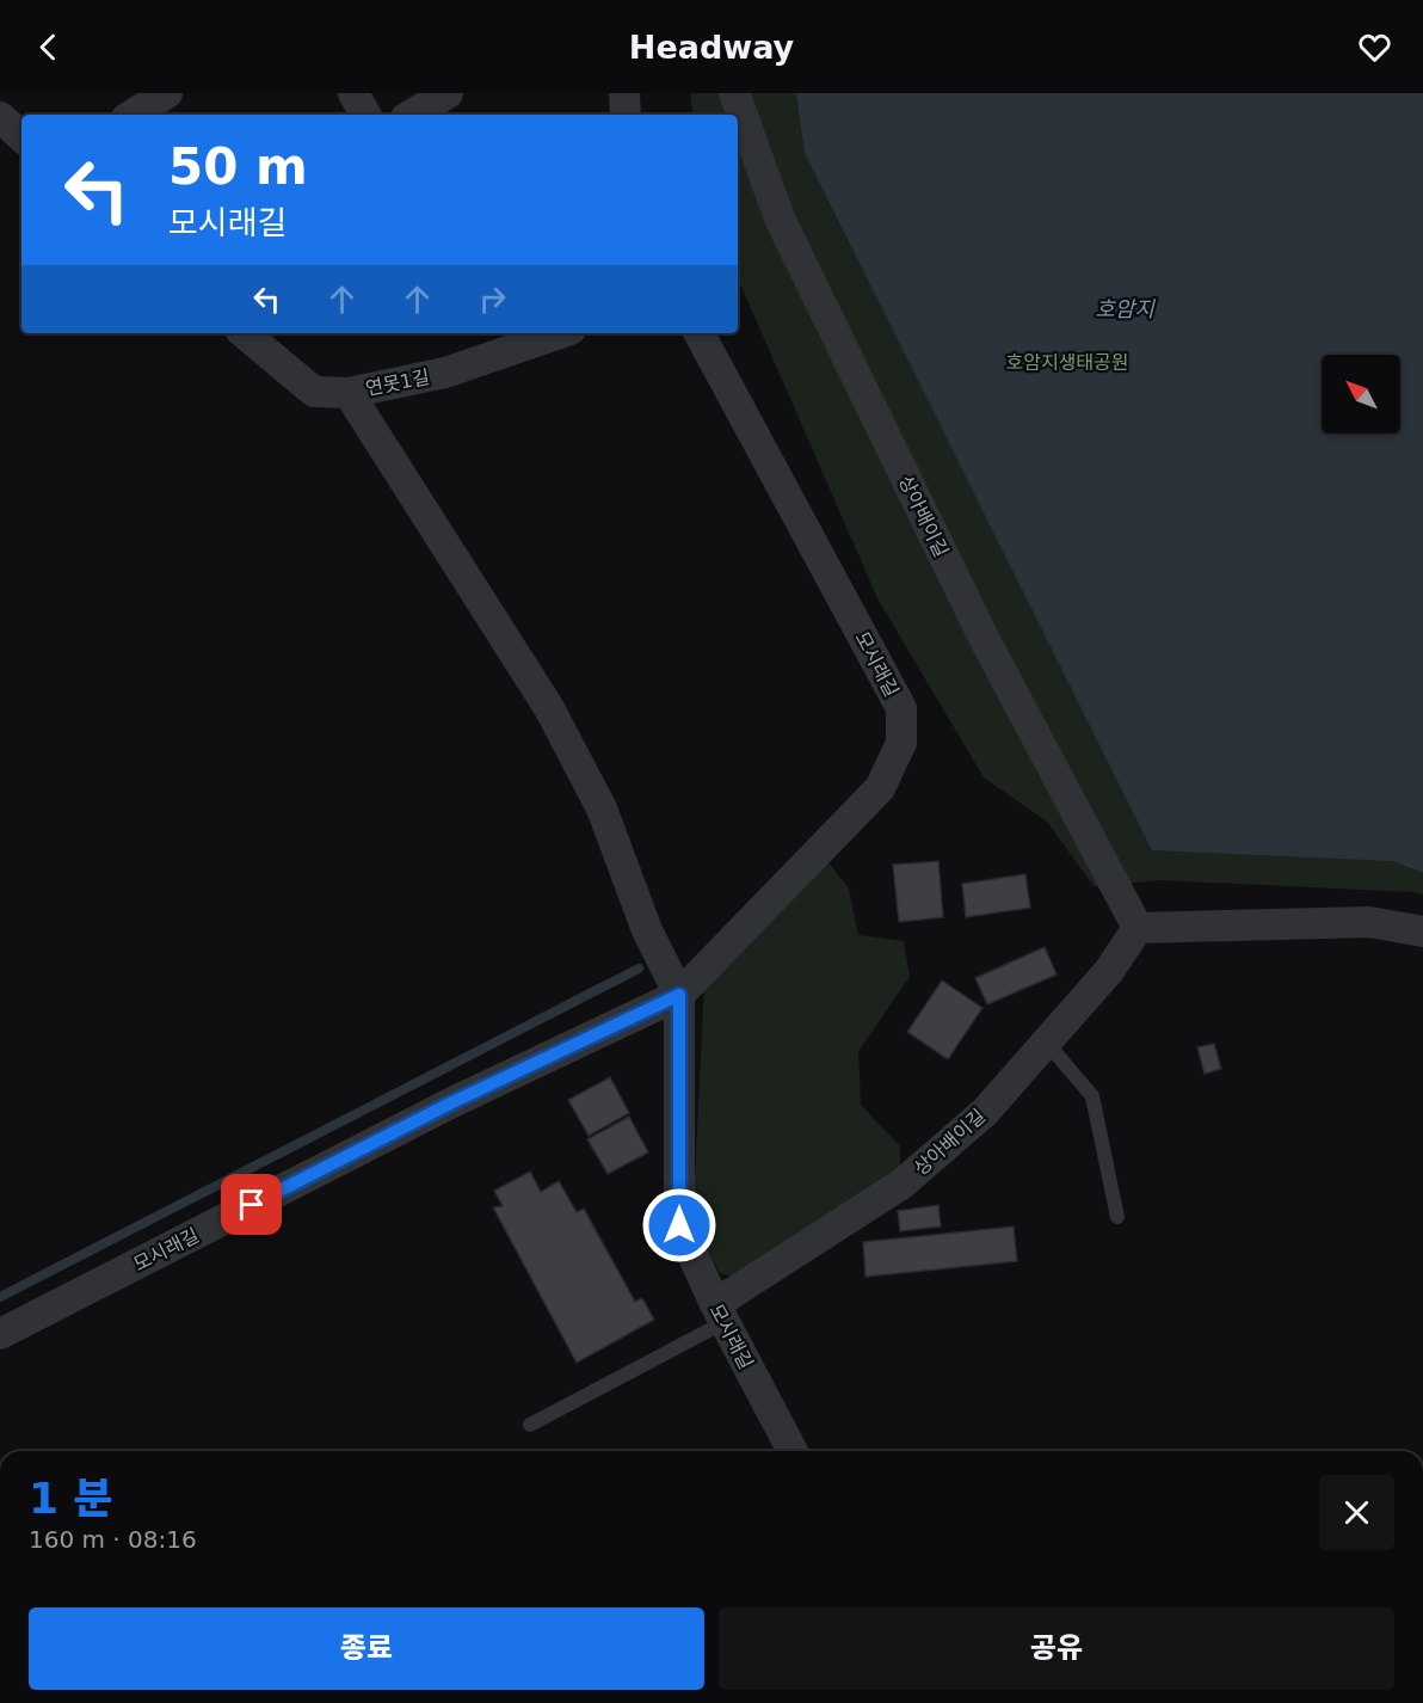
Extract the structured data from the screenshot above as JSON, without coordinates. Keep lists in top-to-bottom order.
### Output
{
  "streets": {
    "street": ["연못1길", "상아배이길", "모시래길"]
  },
  "crossings": [
    ["상아배이길", "모시래길"]
  ],
  "water": ["호암지"],
  "parks": ["호암지생태공원"],
  "north": "top left",
  "page": {
    "header": "Headway",
    "turn": ["50 m", "모시래길"],
    "heading": ["1 분", "160 m · 08:16"],
    "buttons": ["종료", "공유"]
  }
}
